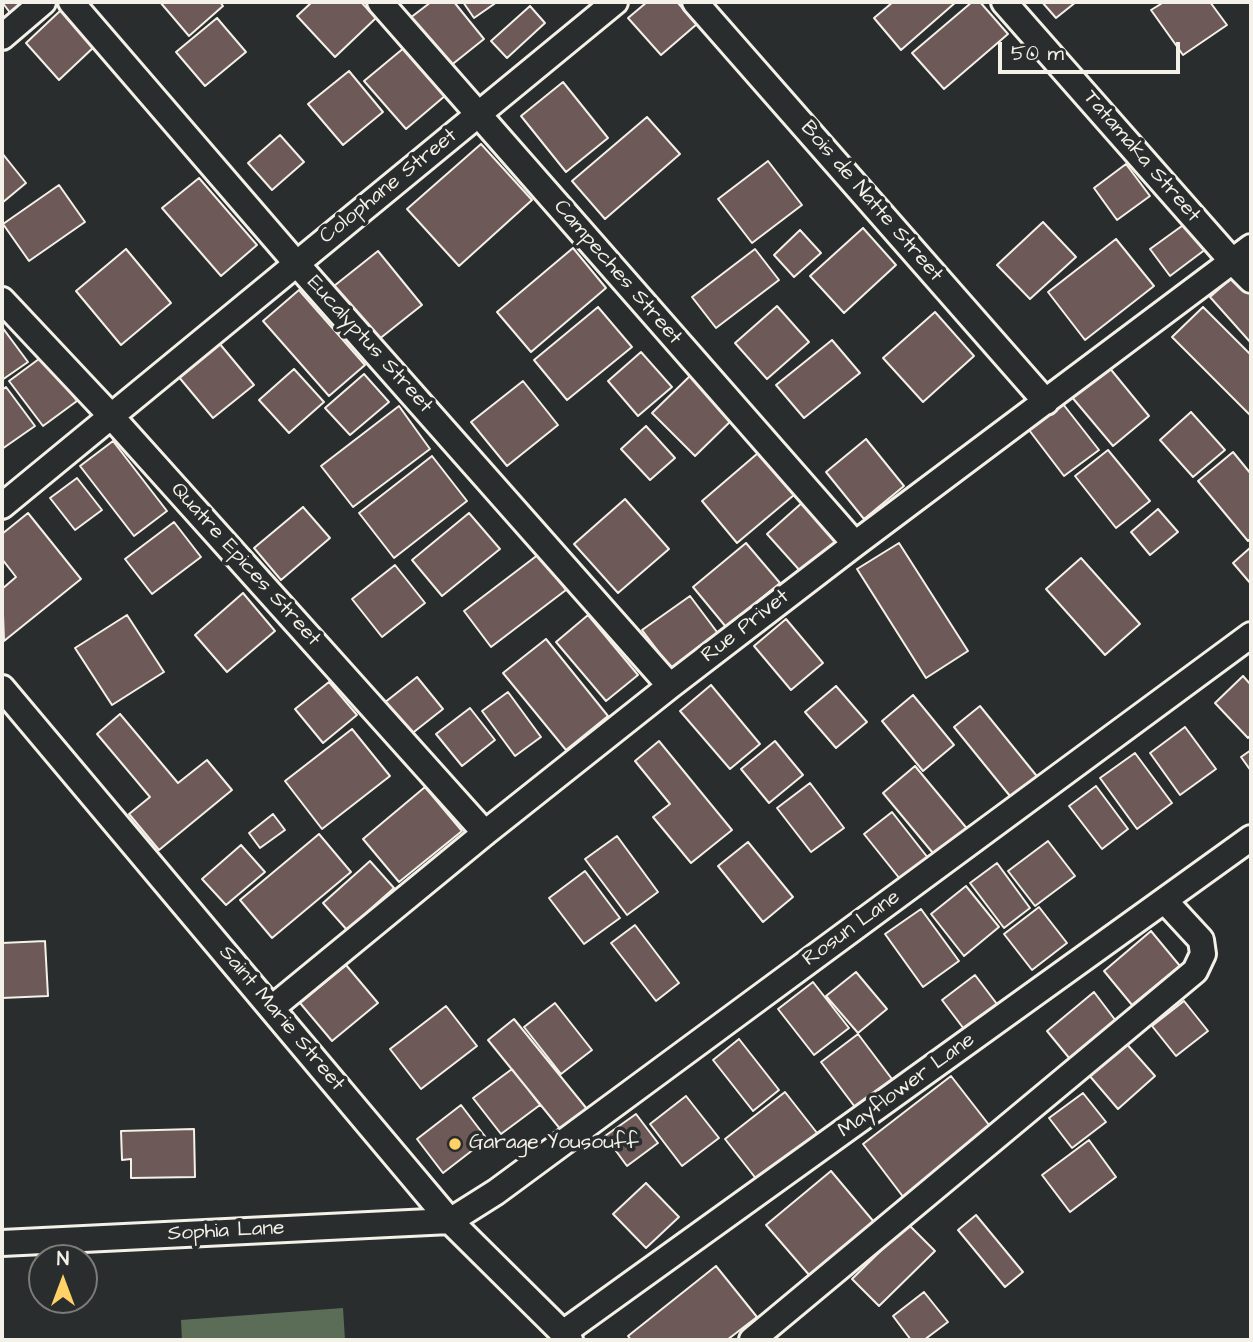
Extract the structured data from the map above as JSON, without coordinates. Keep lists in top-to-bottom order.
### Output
{
  "streets": {
    "street": [
      "Tatamaka Street",
      "Colophane Street",
      "Bois de Natte Street",
      "Campeches Street",
      "Eucalyptus Street",
      "Quatre Epices Street",
      "Rue Privet",
      "Rosun Lane",
      "Saint Marie Street",
      "Mayflower Lane",
      "Sophia Lane"
    ]
  },
  "crossings": [
    ["Tatamaka Street", "Rue Privet"],
    ["Colophane Street", "Campeches Street"],
    ["Colophane Street", "Eucalyptus Street"],
    ["Colophane Street", "Quatre Epices Street"],
    ["Bois de Natte Street", "Rue Privet"],
    ["Campeches Street", "Rue Privet"],
    ["Eucalyptus Street", "Rue Privet"],
    ["Quatre Epices Street", "Rue Privet"],
    ["Rue Privet", "Saint Marie Street"],
    ["Rosun Lane", "Saint Marie Street"],
    ["Rosun Lane", "Sophia Lane"],
    ["Saint Marie Street", "Mayflower Lane"],
    ["Saint Marie Street", "Sophia Lane"]
  ],
  "places": ["Garage Yousouff"],
  "scale_bar": "50 m",
  "north": "top"
}
